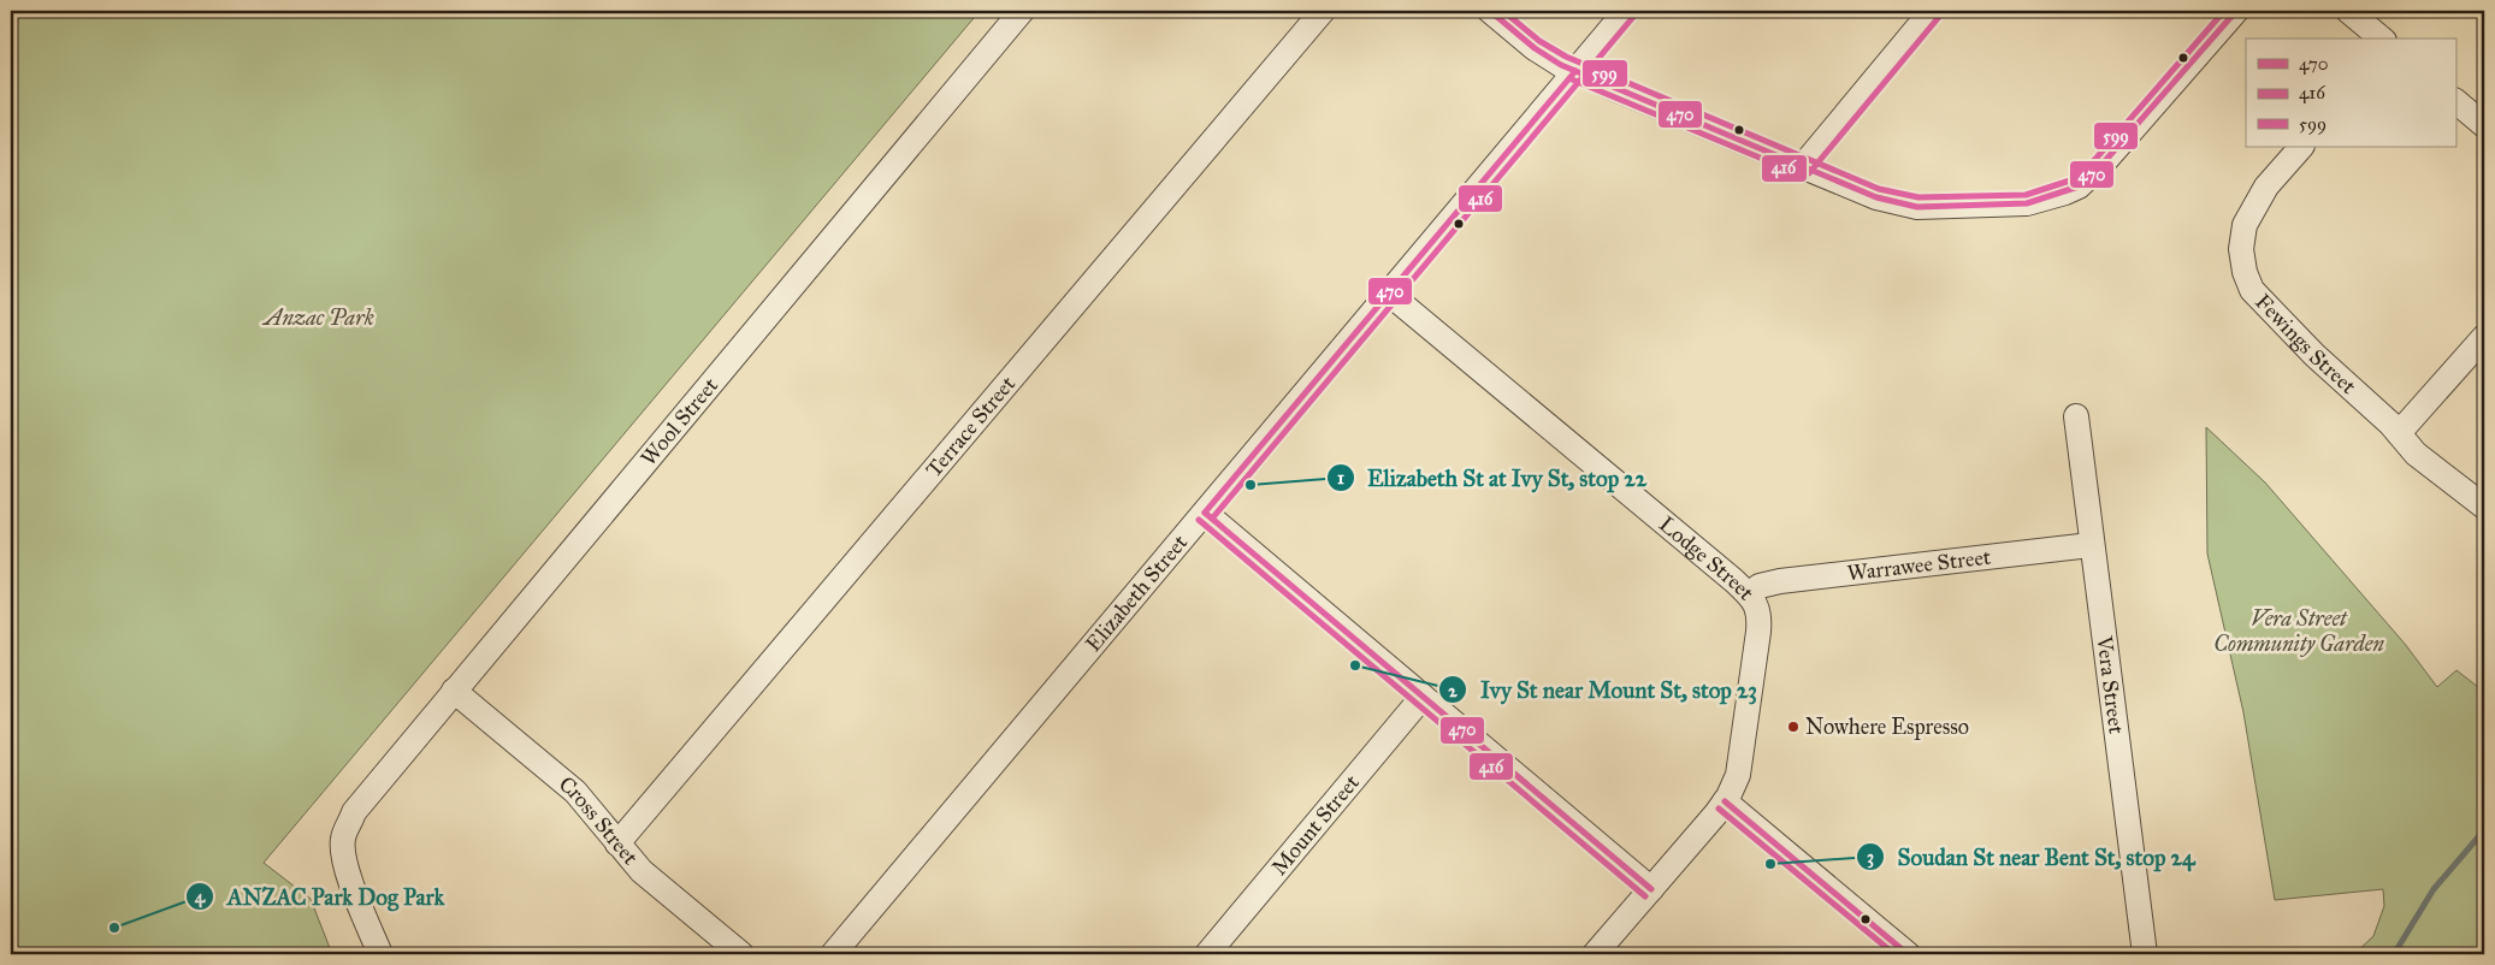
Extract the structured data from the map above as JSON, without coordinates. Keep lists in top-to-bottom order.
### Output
{
  "streets": {
    "street": [
      "Fewings Street",
      "Wool Street",
      "Terrace Street",
      "Lodge Street",
      "Warrawee Street",
      "Elizabeth Street",
      "Vera Street",
      "Cross Street",
      "Mount Street"
    ]
  },
  "crossings": [
    ["Wool Street", "Cross Street"],
    ["Terrace Street", "Cross Street"],
    ["Lodge Street", "Warrawee Street"],
    ["Lodge Street", "Elizabeth Street"],
    ["Warrawee Street", "Vera Street"]
  ],
  "parks": ["Anzac Park", "Vera Street Community Garden"],
  "places": [
    "Elizabeth St at Ivy St, stop 22",
    "Ivy St near Mount St, stop 23",
    "Nowhere Espresso",
    "Soudan St near Bent St, stop 24",
    "ANZAC Park Dog Park"
  ],
  "lines": ["transit line 470", "transit line 599", "transit line 416"],
  "legend": ["470", "416", "599"]
}
